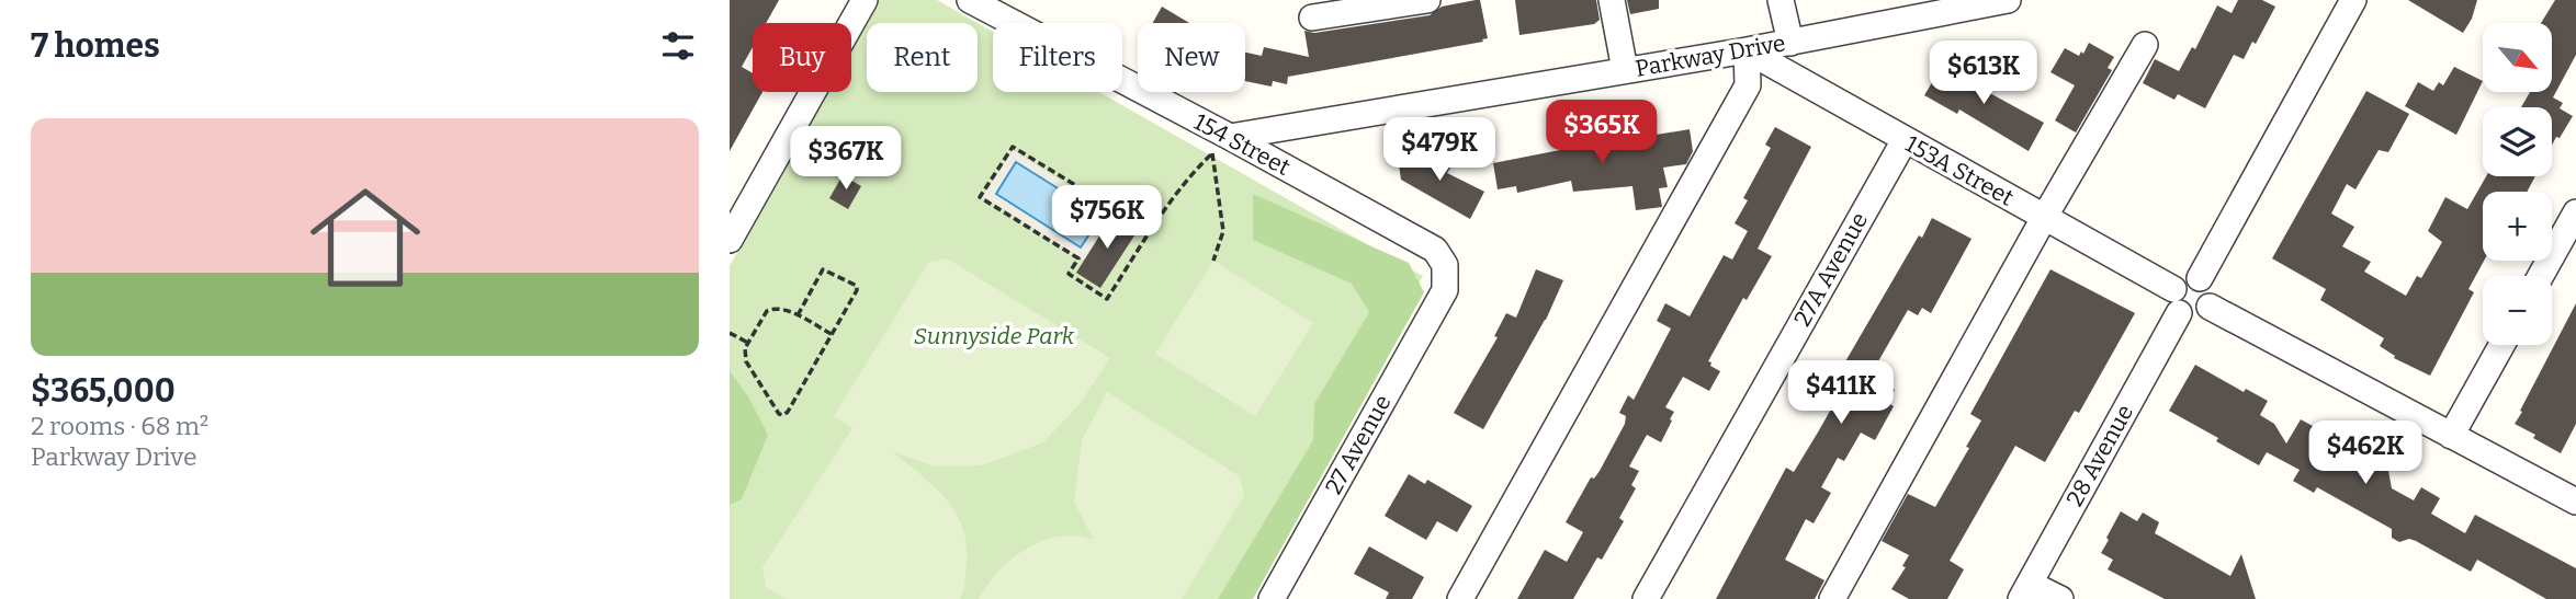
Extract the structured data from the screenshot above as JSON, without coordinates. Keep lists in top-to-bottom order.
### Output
{
  "streets": {
    "street": [
      "Parkway Drive",
      "154 Street",
      "153A Street",
      "27A Avenue",
      "27 Avenue",
      "28 Avenue"
    ]
  },
  "crossings": [
    ["Parkway Drive", "154 Street"],
    ["Parkway Drive", "153A Street"],
    ["154 Street", "27 Avenue"],
    ["153A Street", "27A Avenue"],
    ["153A Street", "28 Avenue"]
  ],
  "parks": ["Sunnyside Park"],
  "north": "bottom right",
  "page": {
    "heading": "7 homes",
    "map_buttons": ["+", "−"],
    "chip": [
      "Buy",
      "Rent",
      "Filters",
      "New"
    ],
    "price": [
      "$613K",
      "$365K",
      "$479K",
      "$367K",
      "$756K",
      "$411K",
      "$462K"
    ],
    "list": [
      {
        "name": "$365,000",
        "note": "2 rooms · 68 m² · Parkway Drive"
      }
    ]
  }
}
